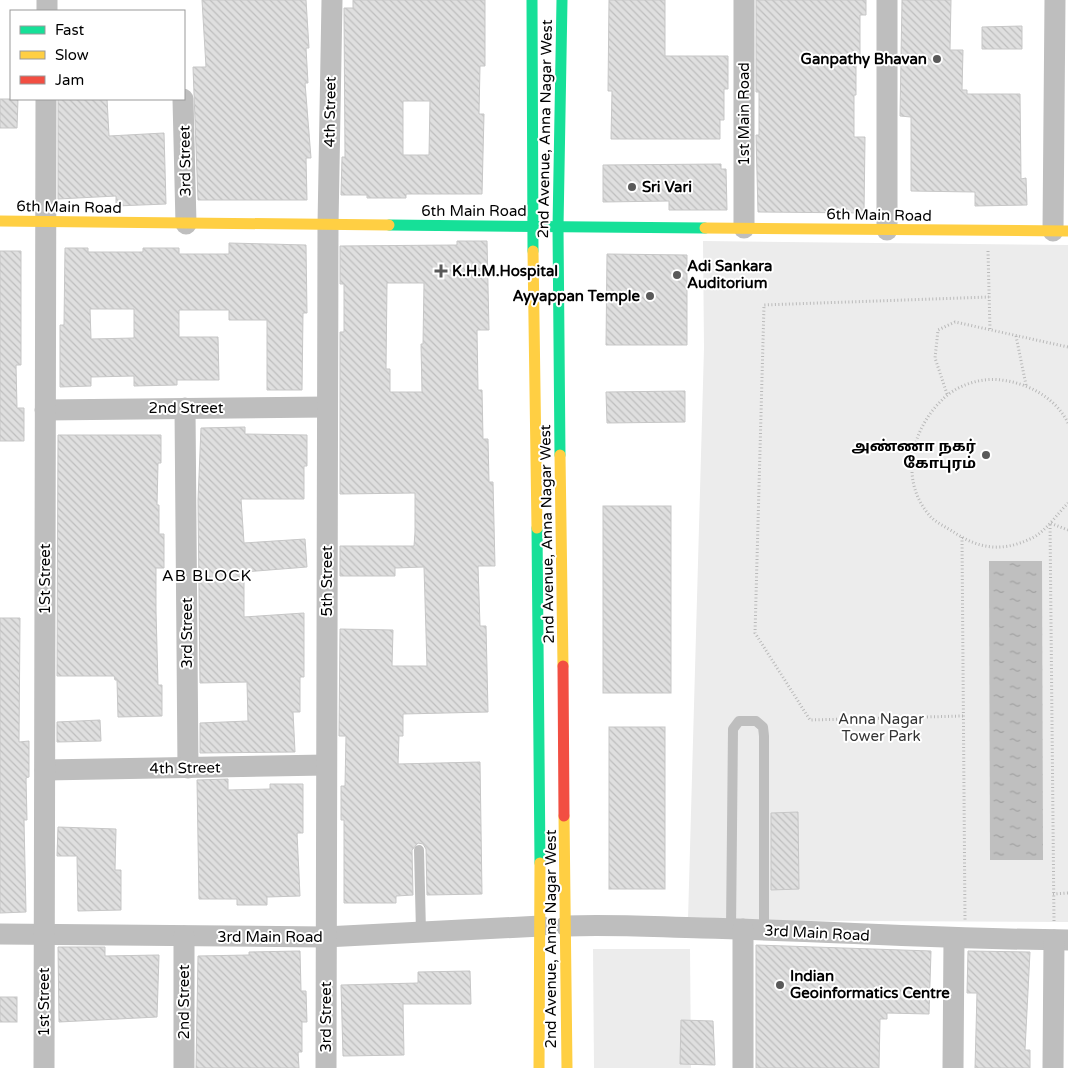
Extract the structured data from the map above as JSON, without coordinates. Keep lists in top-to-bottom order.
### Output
{
  "streets": {
    "main road": ["2nd Avenue, Anna Nagar West", "6th Main Road"],
    "street": [
      "4th Street",
      "1st Main Road",
      "3rd Street",
      "2nd Street",
      "1St Street",
      "5th Street",
      "3rd Main Road",
      "1st Street"
    ]
  },
  "crossings": [
    ["4th Street", "3rd Street"],
    ["4th Street", "6th Main Road"],
    ["4th Street", "1St Street"],
    ["4th Street", "5th Street"],
    ["1st Main Road", "6th Main Road"],
    ["2nd Avenue, Anna Nagar West", "6th Main Road"],
    ["2nd Avenue, Anna Nagar West", "3rd Main Road"],
    ["3rd Street", "6th Main Road"],
    ["3rd Street", "2nd Street"],
    ["3rd Street", "5th Street"],
    ["3rd Street", "3rd Main Road"],
    ["6th Main Road", "1St Street"],
    ["6th Main Road", "5th Street"],
    ["2nd Street", "1St Street"],
    ["2nd Street", "5th Street"],
    ["2nd Street", "3rd Main Road"],
    ["1St Street", "3rd Main Road"],
    ["1St Street", "1st Street"],
    ["5th Street", "3rd Main Road"],
    ["3rd Main Road", "1st Street"]
  ],
  "districts": ["AB BLOCK"],
  "parks": ["Anna Nagar Tower Park"],
  "places": {
    "other": [
      "Ganpathy Bhavan",
      "Sri Vari",
      "Adi Sankara Auditorium",
      "Ayyappan Temple",
      "அண்ணா நகர் கோபுரம்",
      "Indian Geoinformatics Centre"
    ],
    "health": ["K.H.M.Hospital"]
  },
  "legend": ["Fast", "Slow", "Jam"]
}
